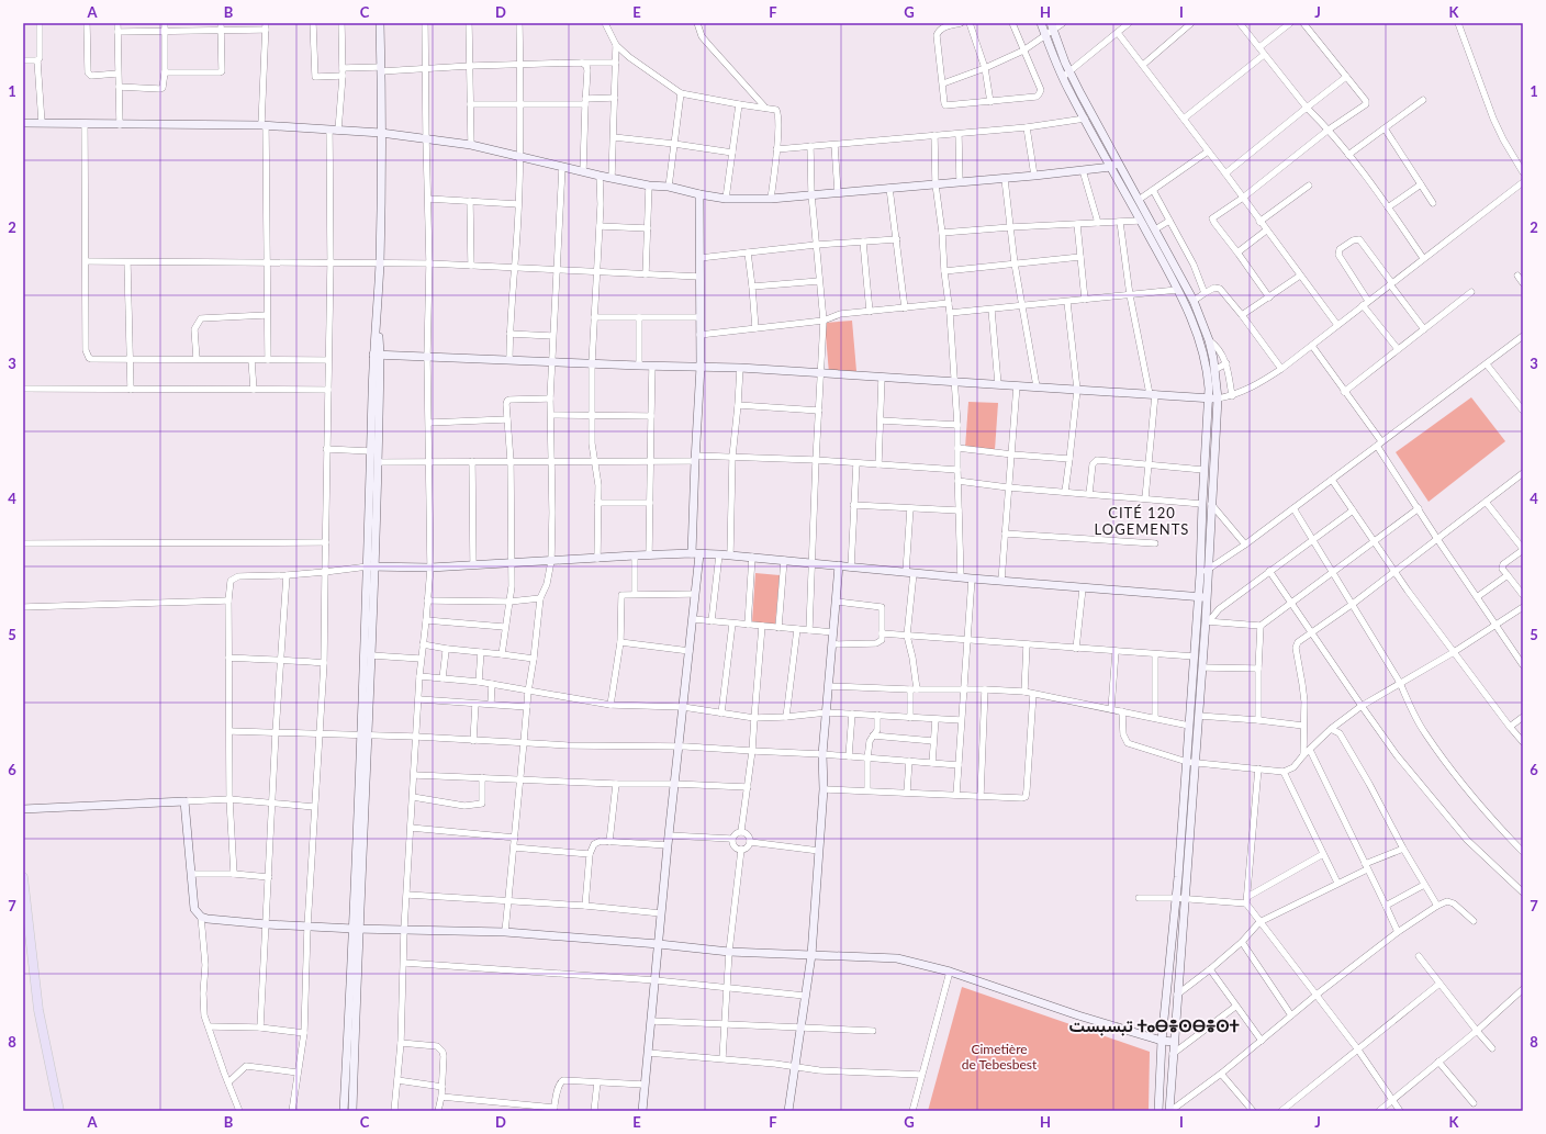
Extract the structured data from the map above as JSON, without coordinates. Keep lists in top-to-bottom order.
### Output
{
  "districts": ["CITÉ 120 LOGEMENTS", "تبسبست ⵜⴰⴱⴻⵙⴱⴻⵙⵜ"],
  "parks": ["Cimetière de Tebesbest"],
  "grid": {
    "columns": [
      "A",
      "B",
      "C",
      "D",
      "E",
      "F",
      "G",
      "H",
      "I",
      "J",
      "K"
    ],
    "rows": [
      "1",
      "2",
      "3",
      "4",
      "5",
      "6",
      "7",
      "8"
    ]
  }
}
